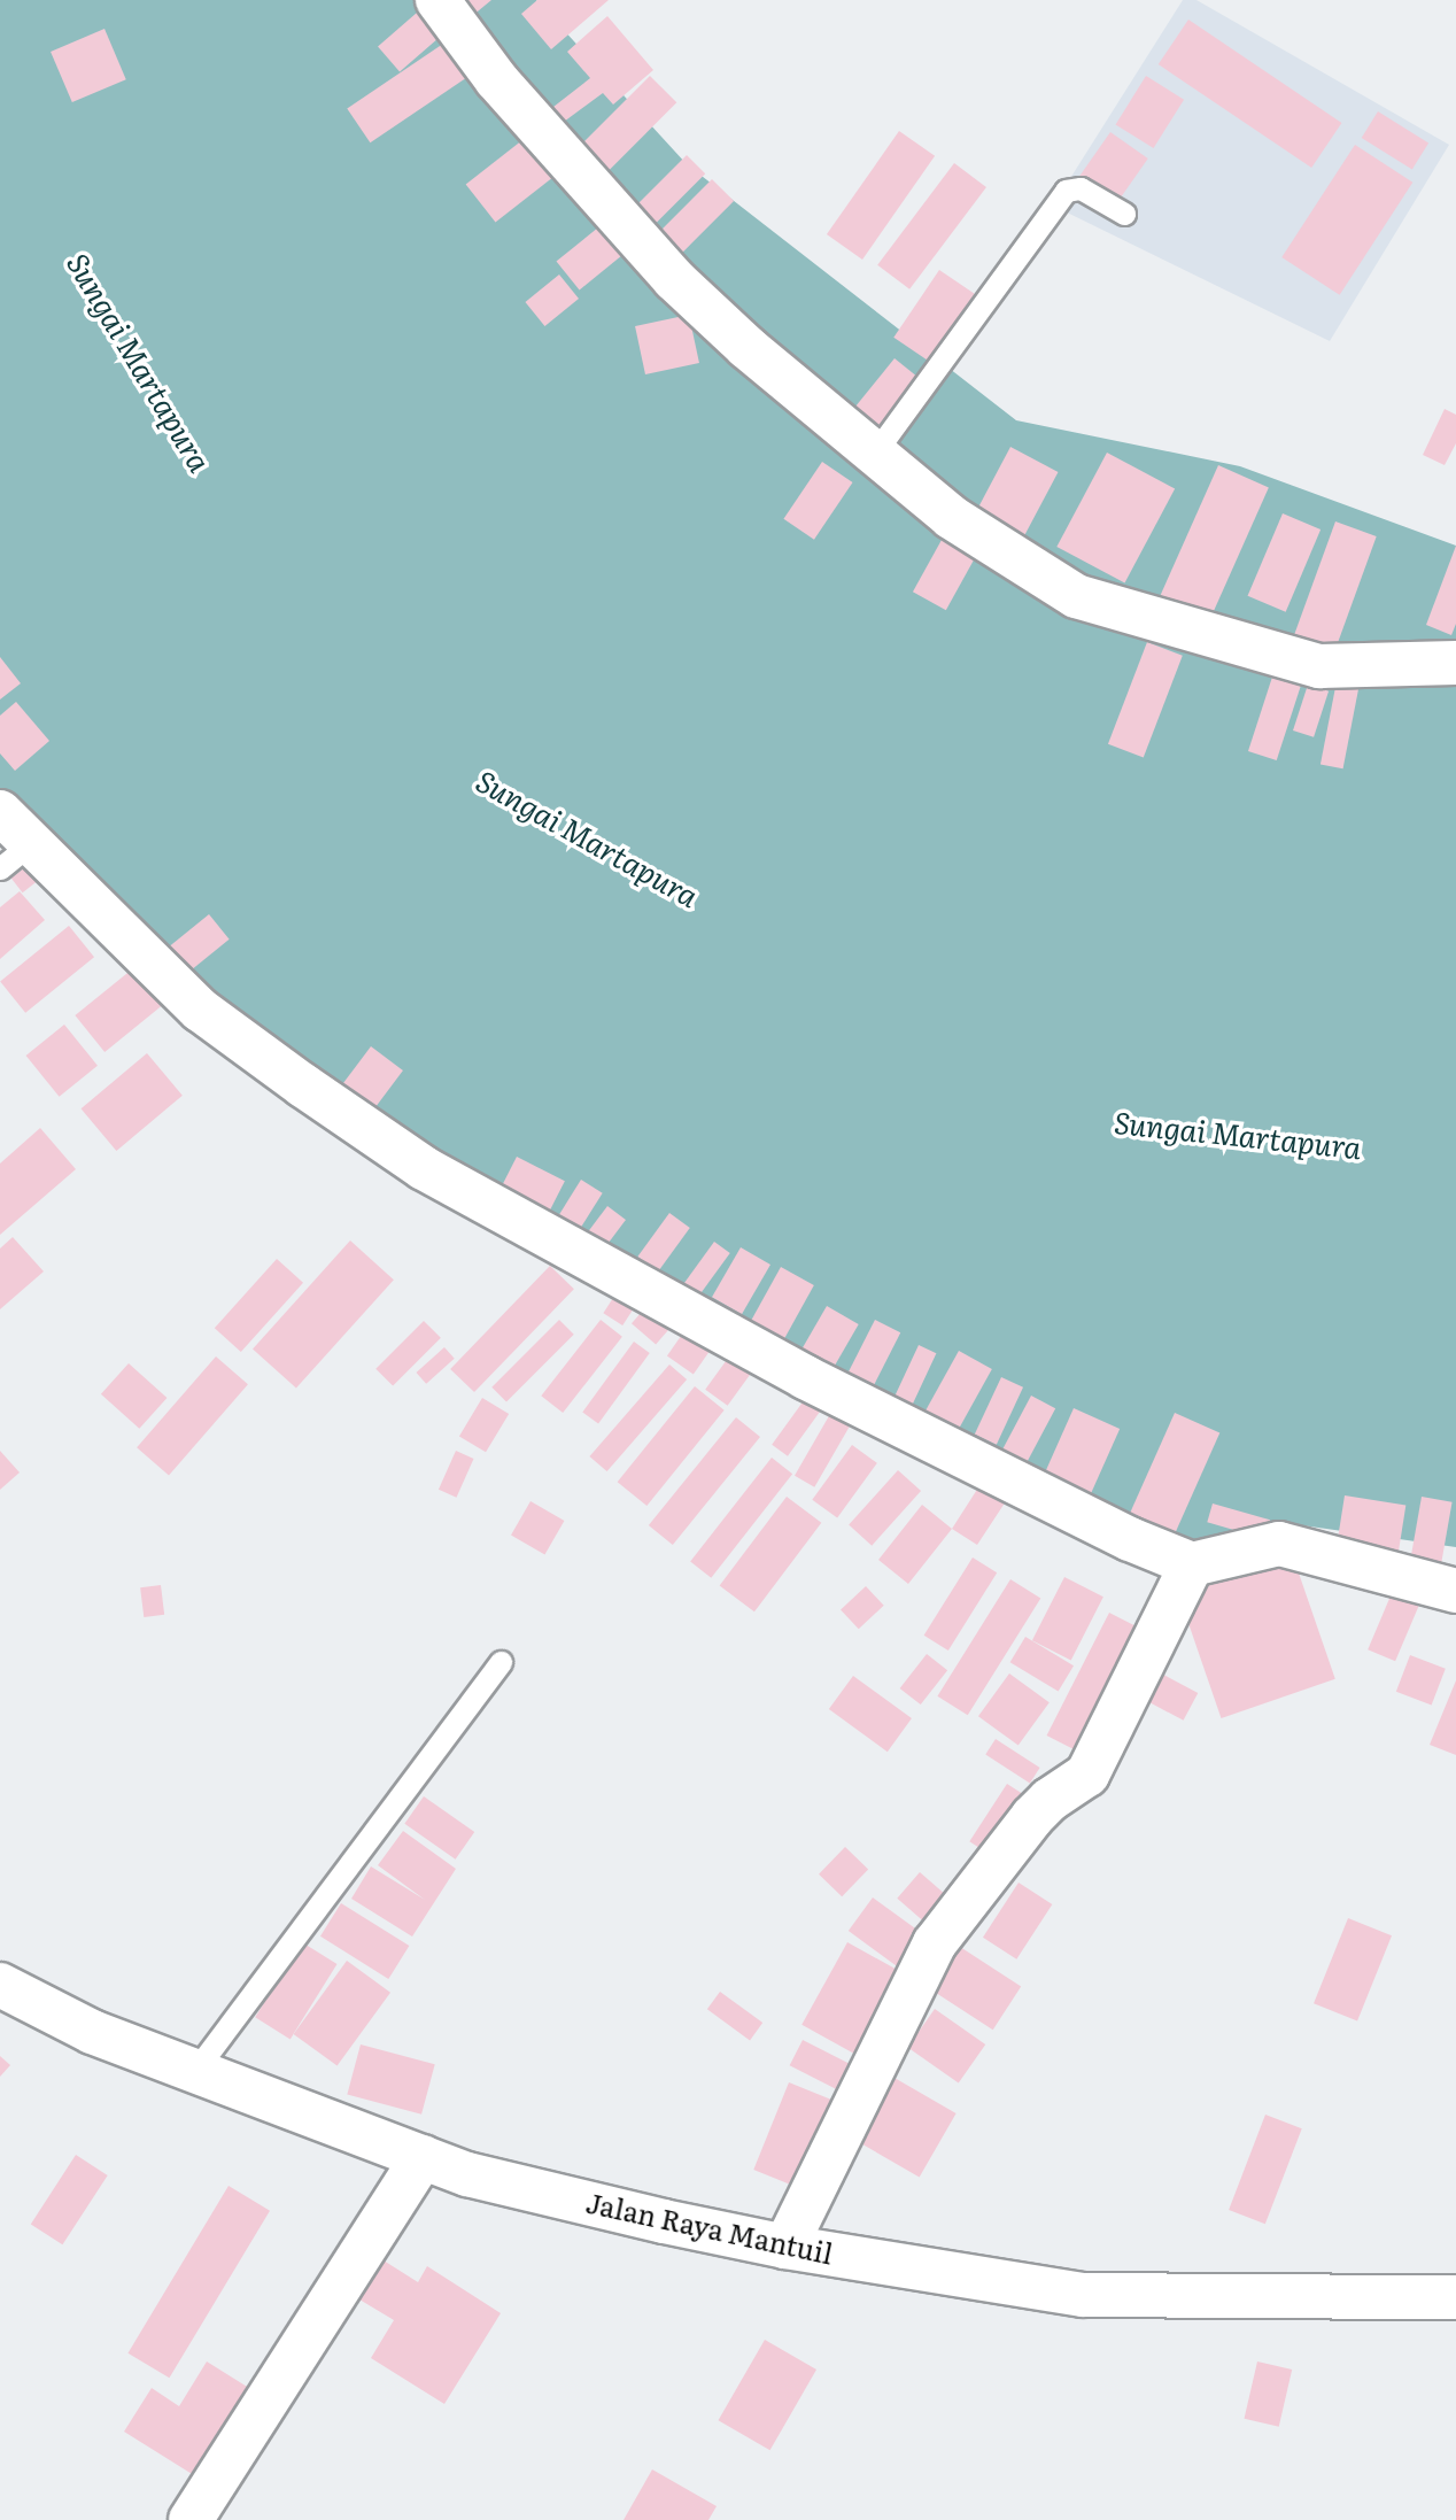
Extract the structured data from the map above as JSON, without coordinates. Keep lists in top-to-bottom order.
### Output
{
  "streets": {
    "street": ["Jalan Raya Mantuil"]
  },
  "water": ["Sungai Martapura"]
}
